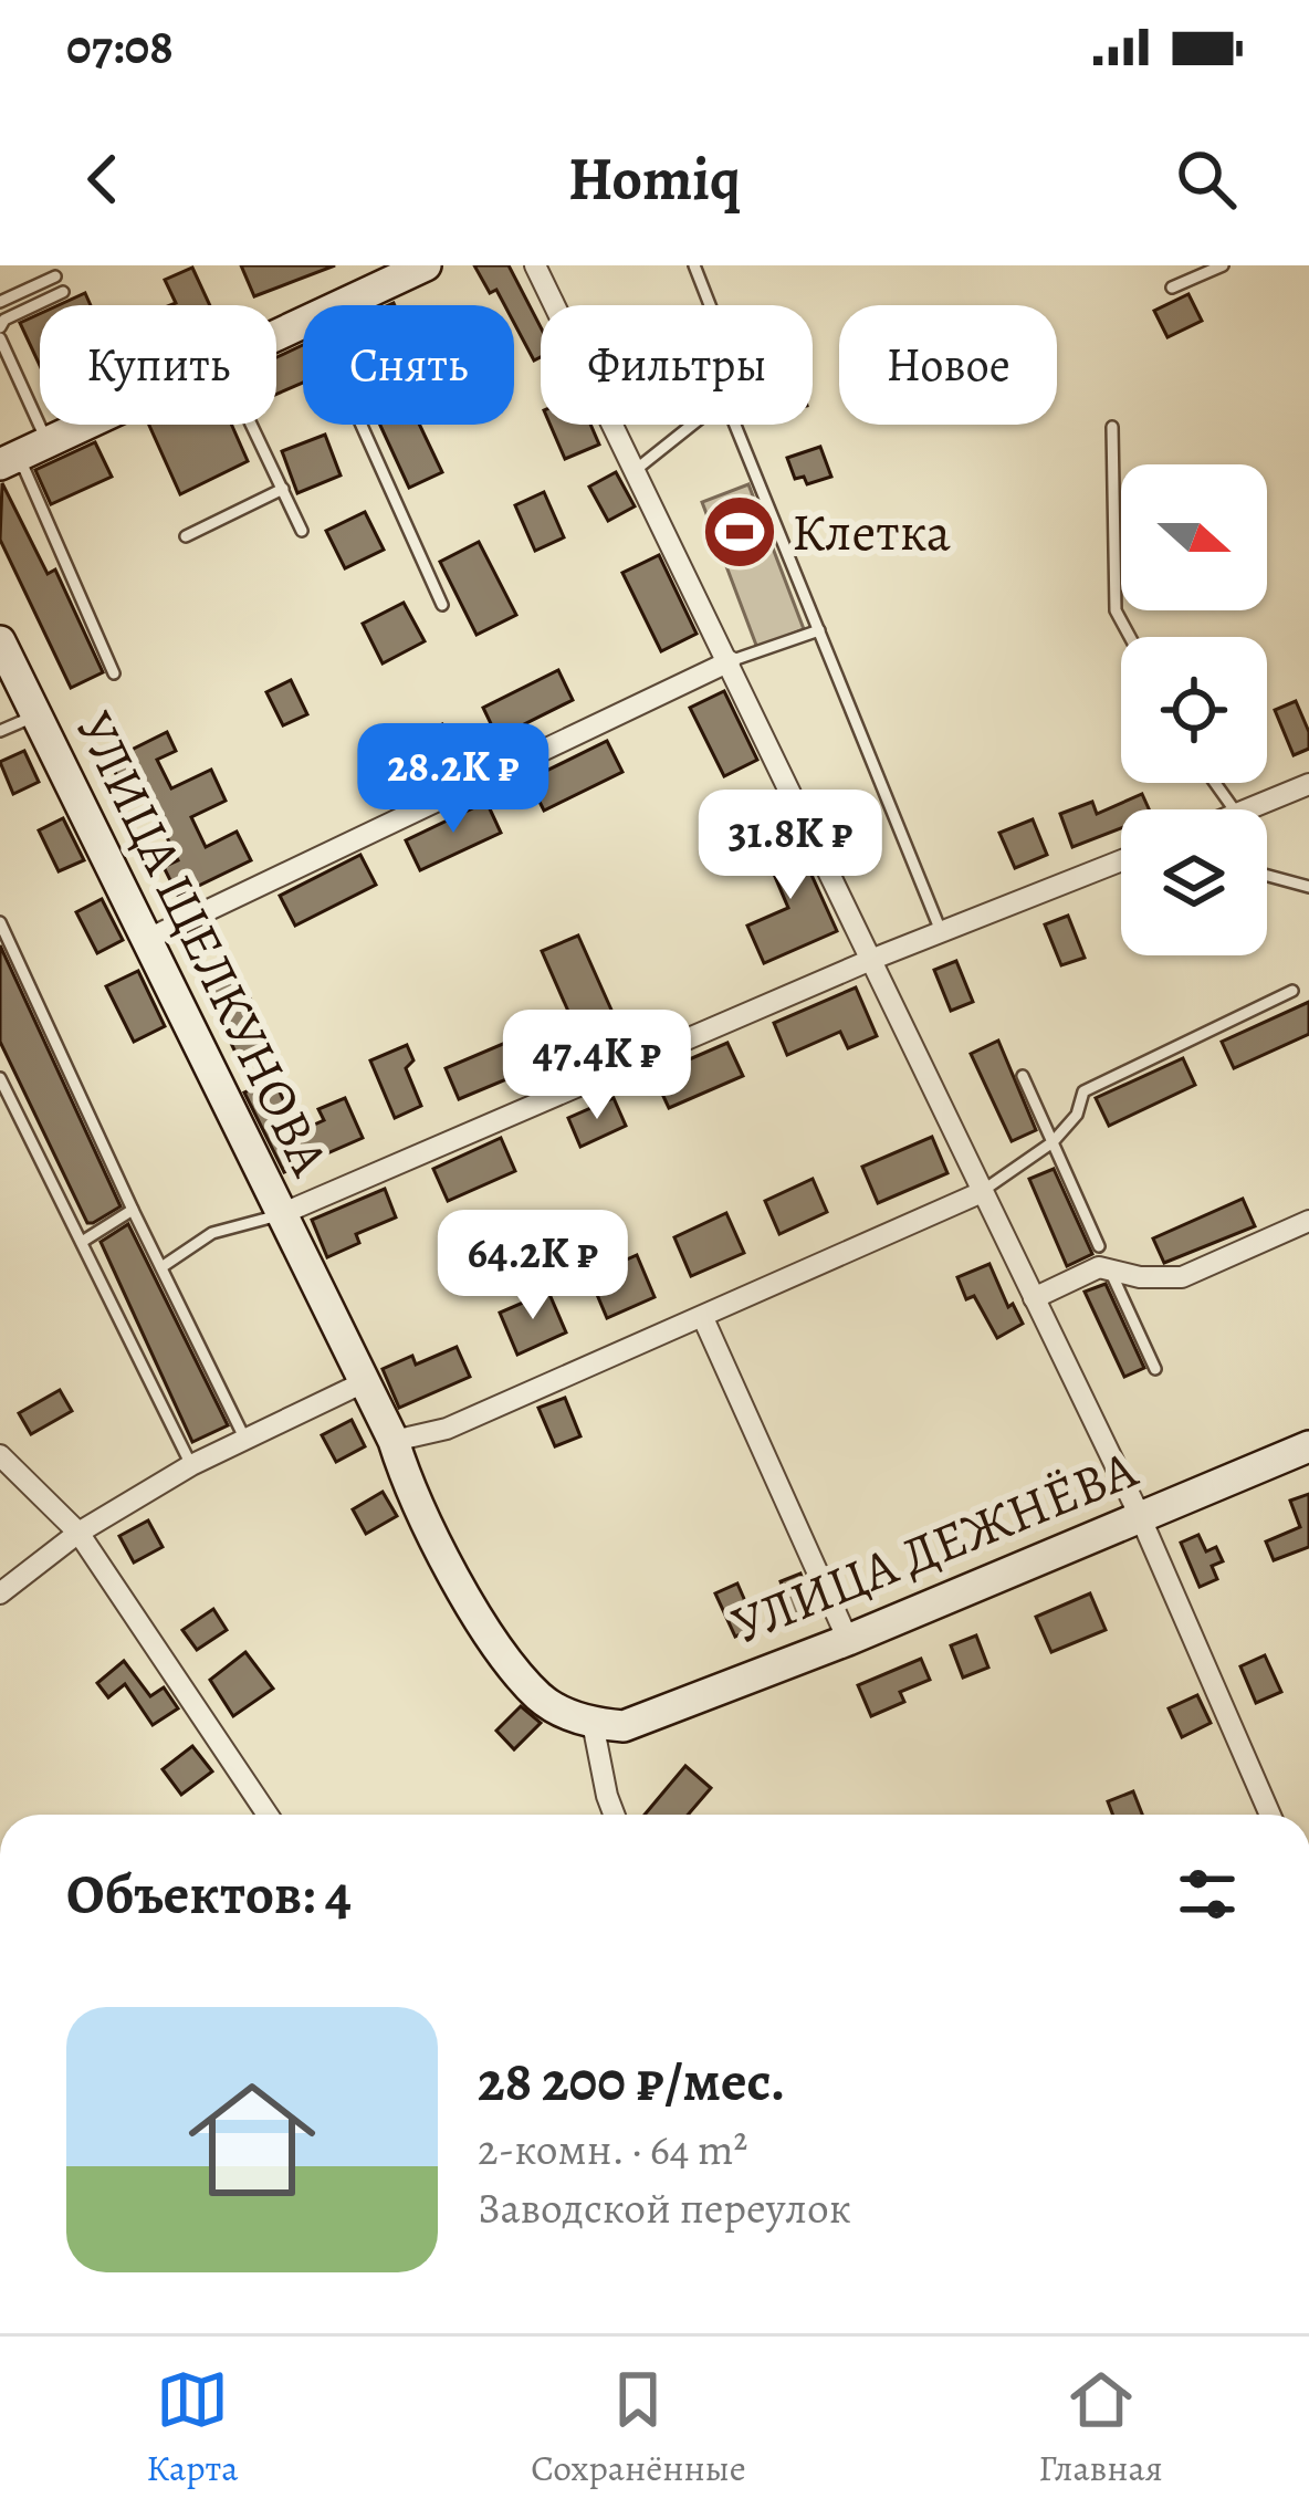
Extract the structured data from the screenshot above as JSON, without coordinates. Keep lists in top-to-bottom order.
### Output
{
  "streets": {
    "main road": ["УЛИЦА ЩЕЛКУНОВА", "УЛИЦА ДЕЖНЁВА"]
  },
  "crossings": [
    ["УЛИЦА ЩЕЛКУНОВА", "УЛИЦА ДЕЖНЁВА"]
  ],
  "places": {
    "sports": ["Клетка"]
  },
  "north": "right",
  "page": {
    "status": "07:08",
    "header": "Homiq",
    "chip": [
      "Купить",
      "Снять",
      "Фильтры",
      "Новое"
    ],
    "price": [
      "28.2K ₽",
      "31.8K ₽",
      "47.4K ₽",
      "64.2K ₽"
    ],
    "heading": "Объектов: 4",
    "list": [
      {
        "name": "28 200 ₽/мес.",
        "note": "2-комн. · 64 m² · Заводской переулок"
      }
    ],
    "tabs": ["Карта", "Сохранённые", "Главная"]
  }
}
